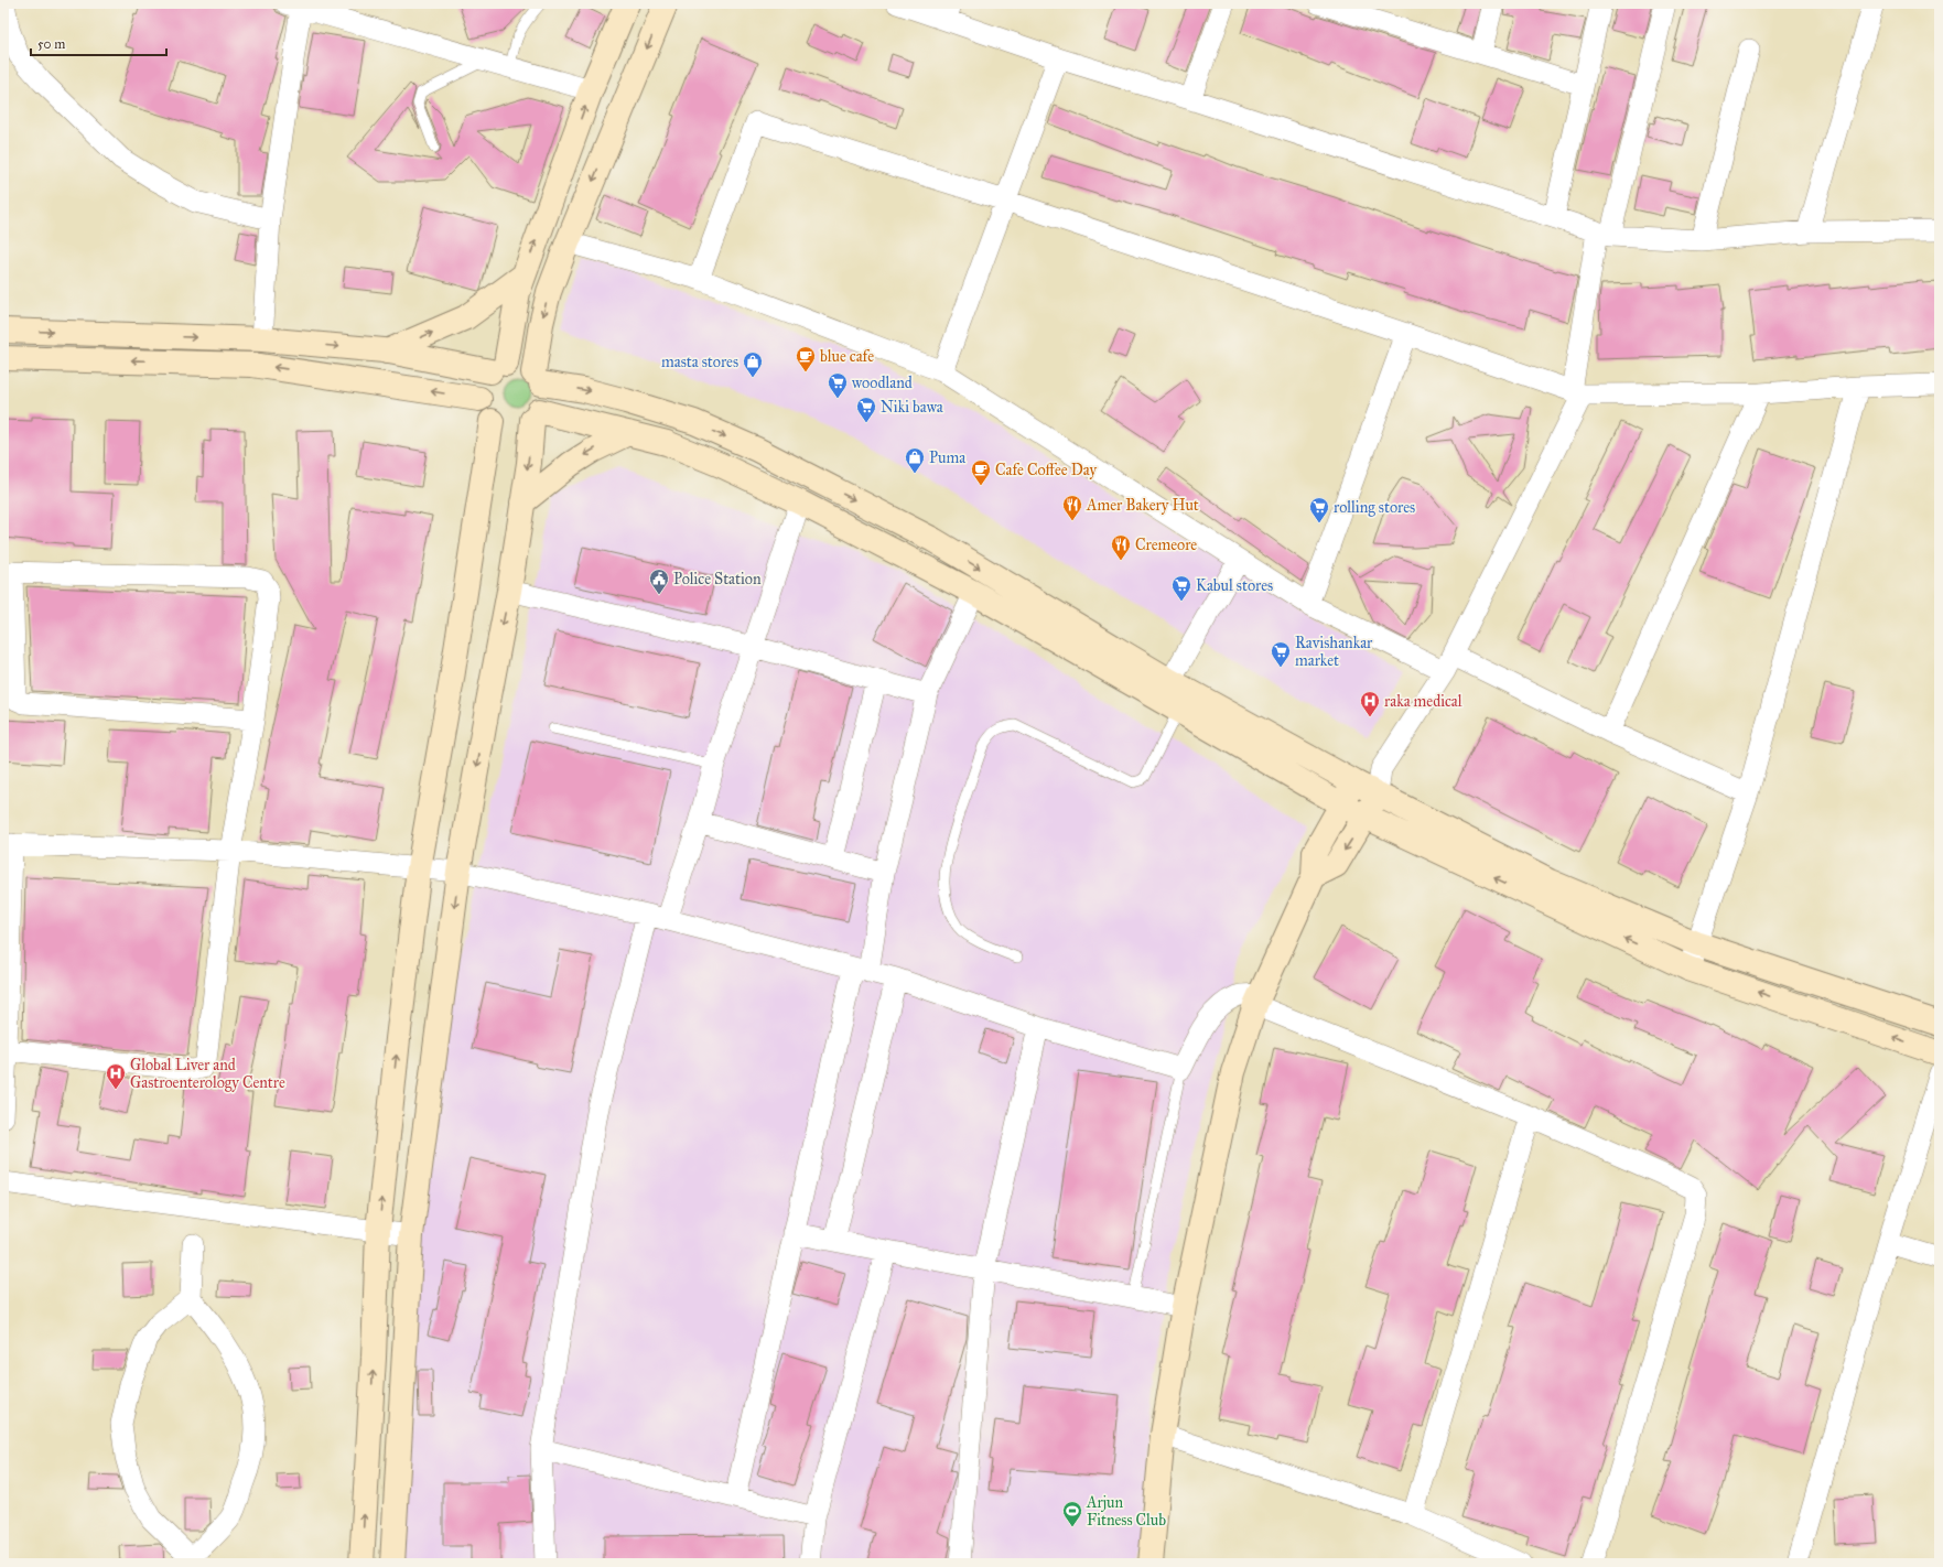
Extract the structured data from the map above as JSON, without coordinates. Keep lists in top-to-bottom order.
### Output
{
  "places": {
    "cafe": ["blue cafe", "Cafe Coffee Day"],
    "shop": ["masta stores", "Puma"],
    "supermarket": [
      "woodland",
      "Niki bawa",
      "rolling stores",
      "Kabul stores",
      "Ravishankar market"
    ],
    "restaurant": ["Amer Bakery Hut", "Cremeore"],
    "public building": ["Police Station"],
    "hospital": ["raka medical", "Global Liver and Gastroenterology Centre"],
    "sports": ["Arjun Fitness Club"]
  },
  "scale_bar": "50 m"
}
